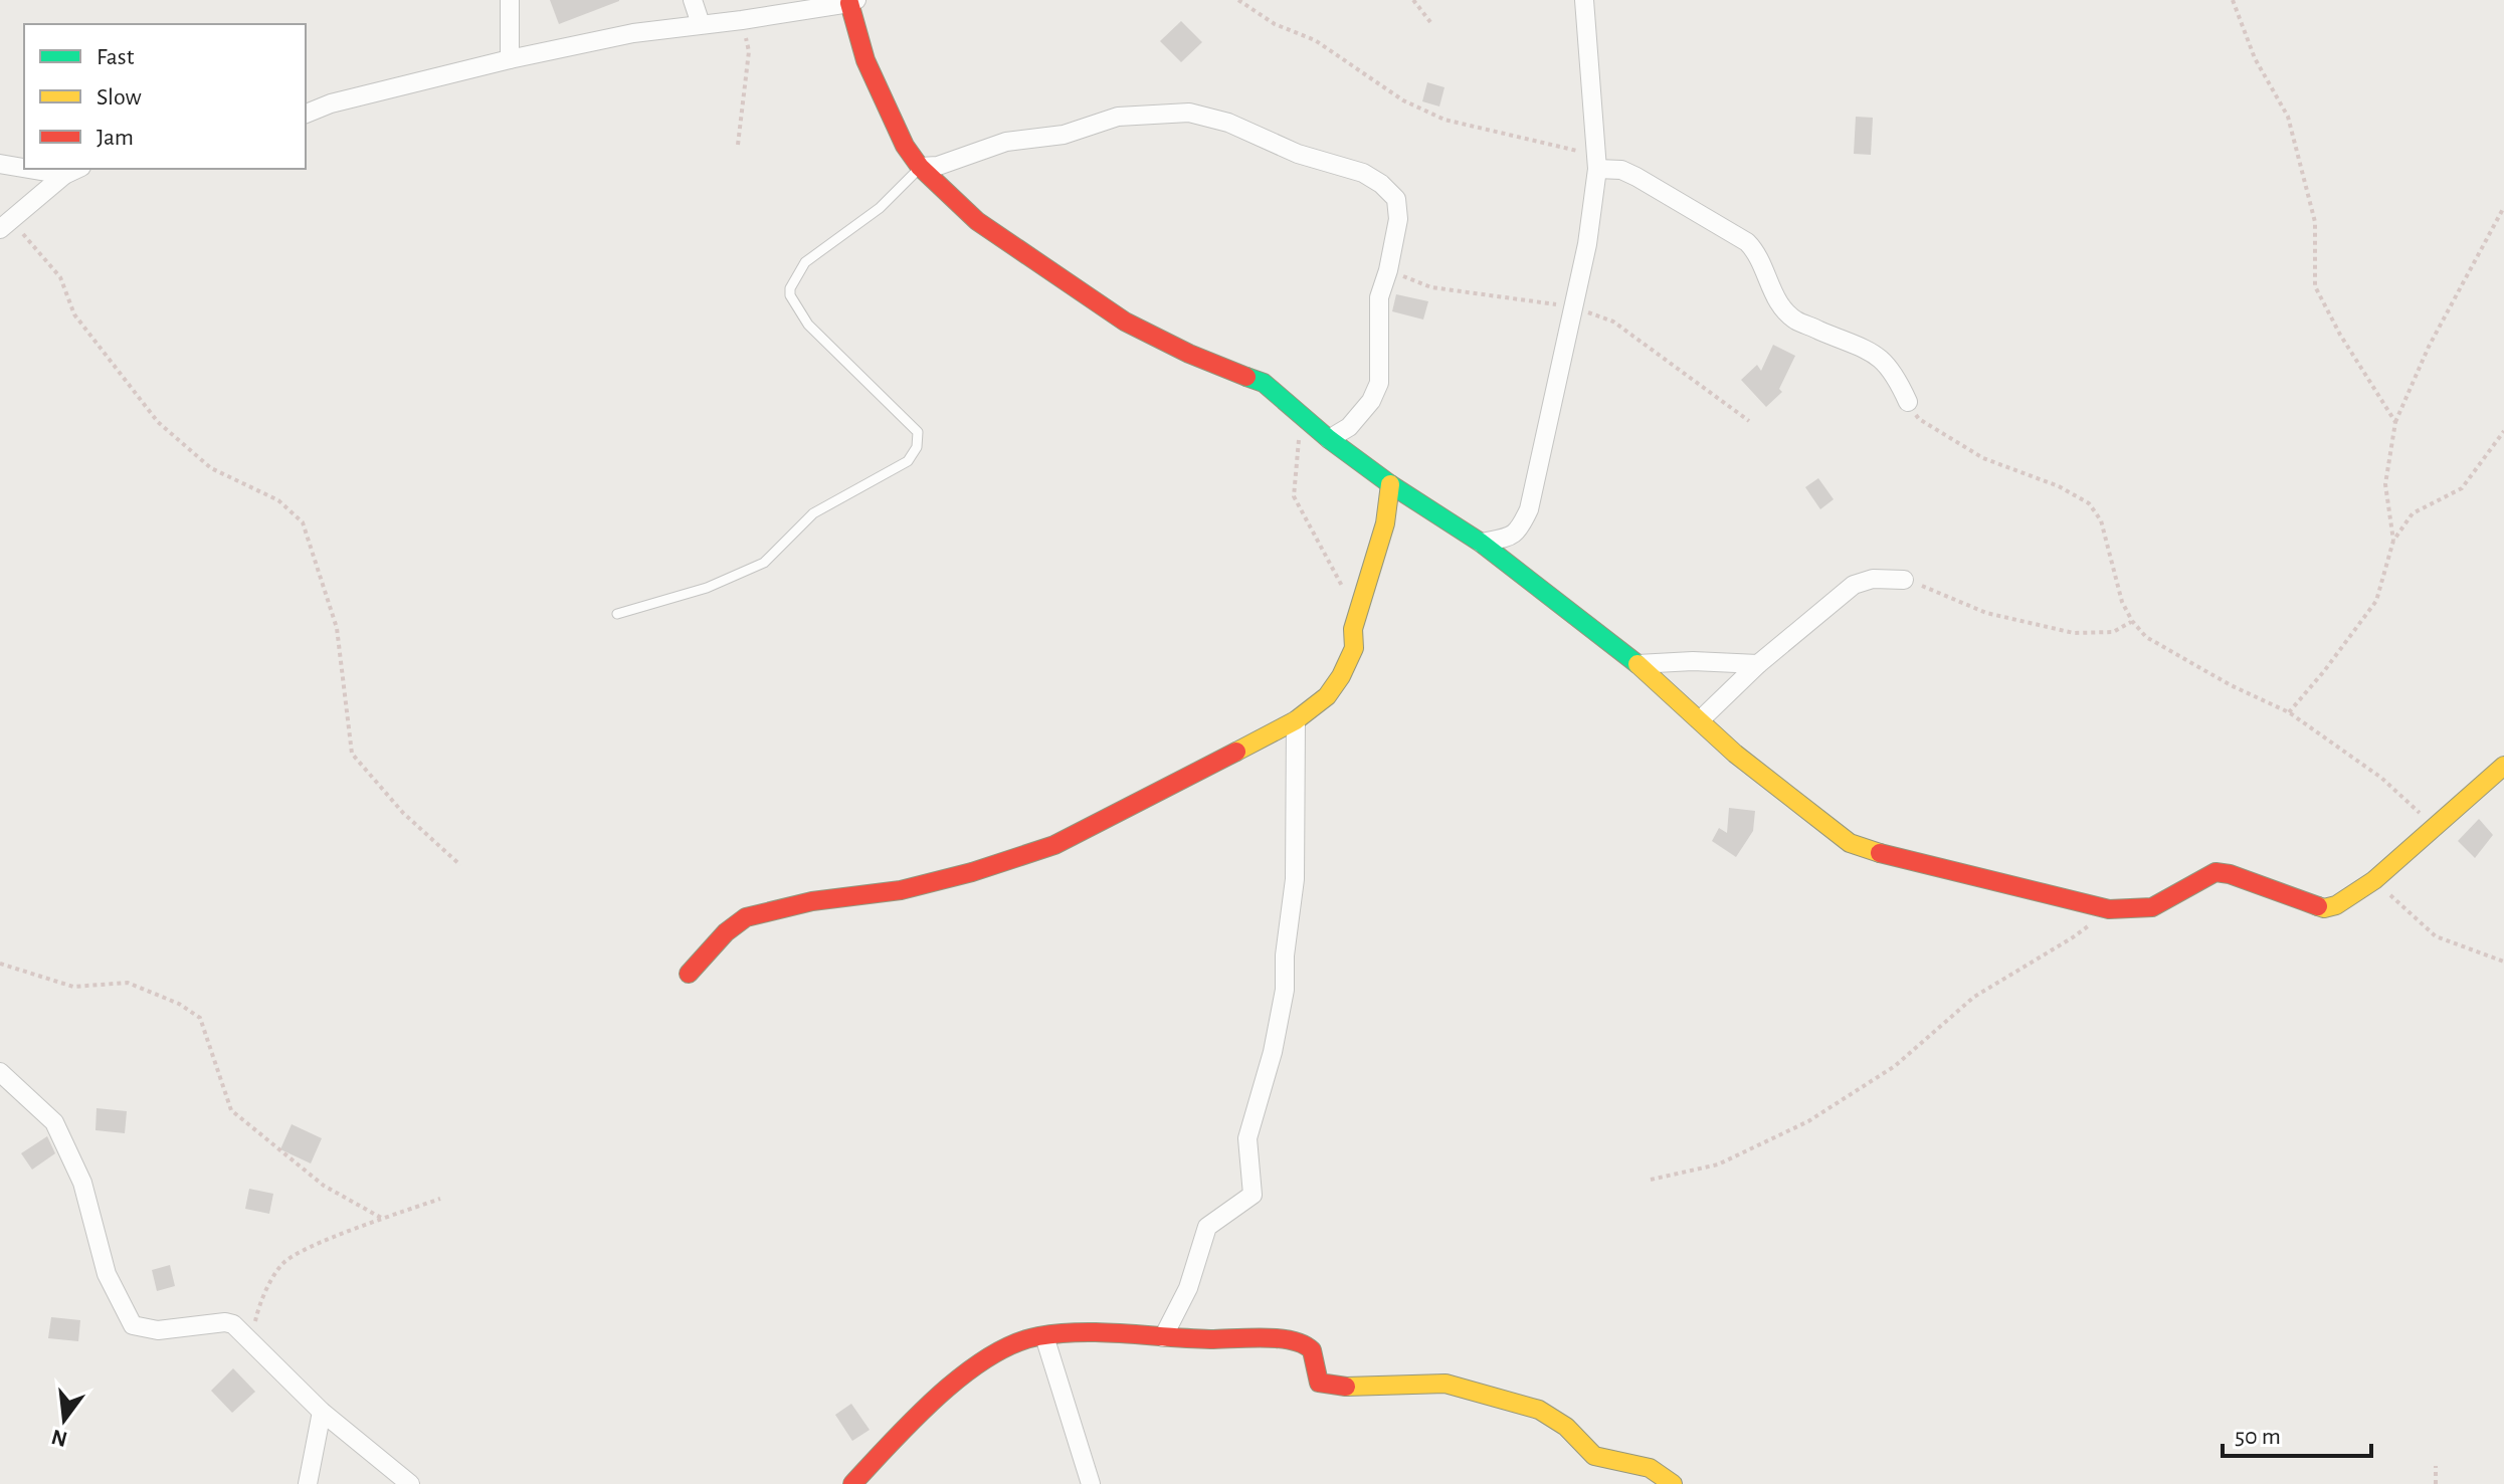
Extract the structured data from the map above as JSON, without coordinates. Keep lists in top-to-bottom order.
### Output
{
  "legend": ["Fast", "Slow", "Jam"],
  "scale_bar": "50 m",
  "north": "bottom"
}
